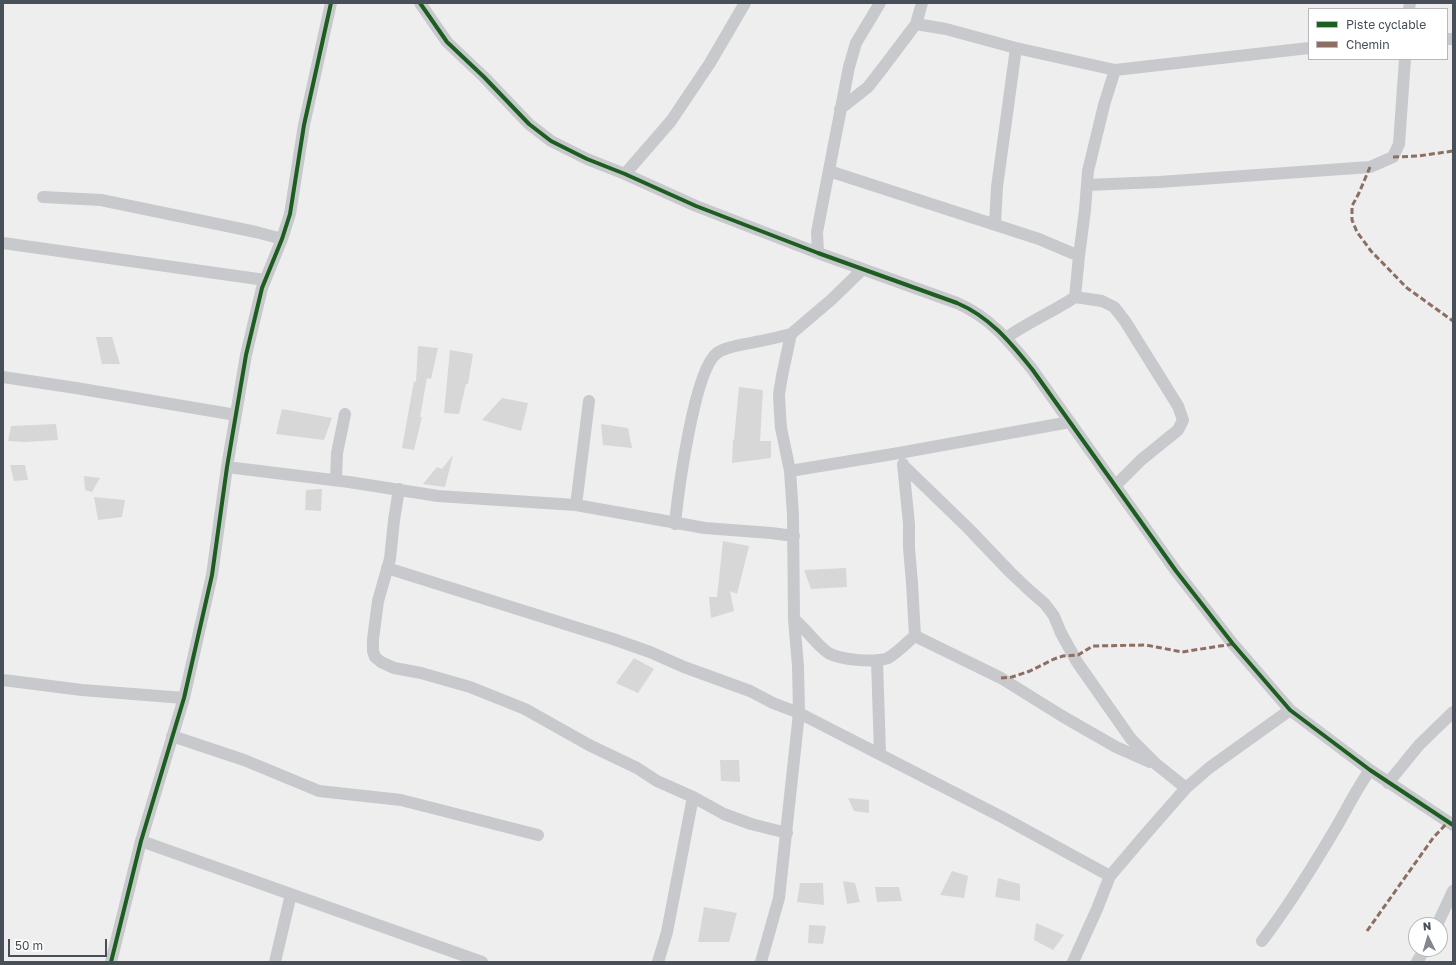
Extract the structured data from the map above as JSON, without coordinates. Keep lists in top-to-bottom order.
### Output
{
  "legend": ["Piste cyclable", "Chemin"],
  "scale_bar": "50 m",
  "north": "top"
}
